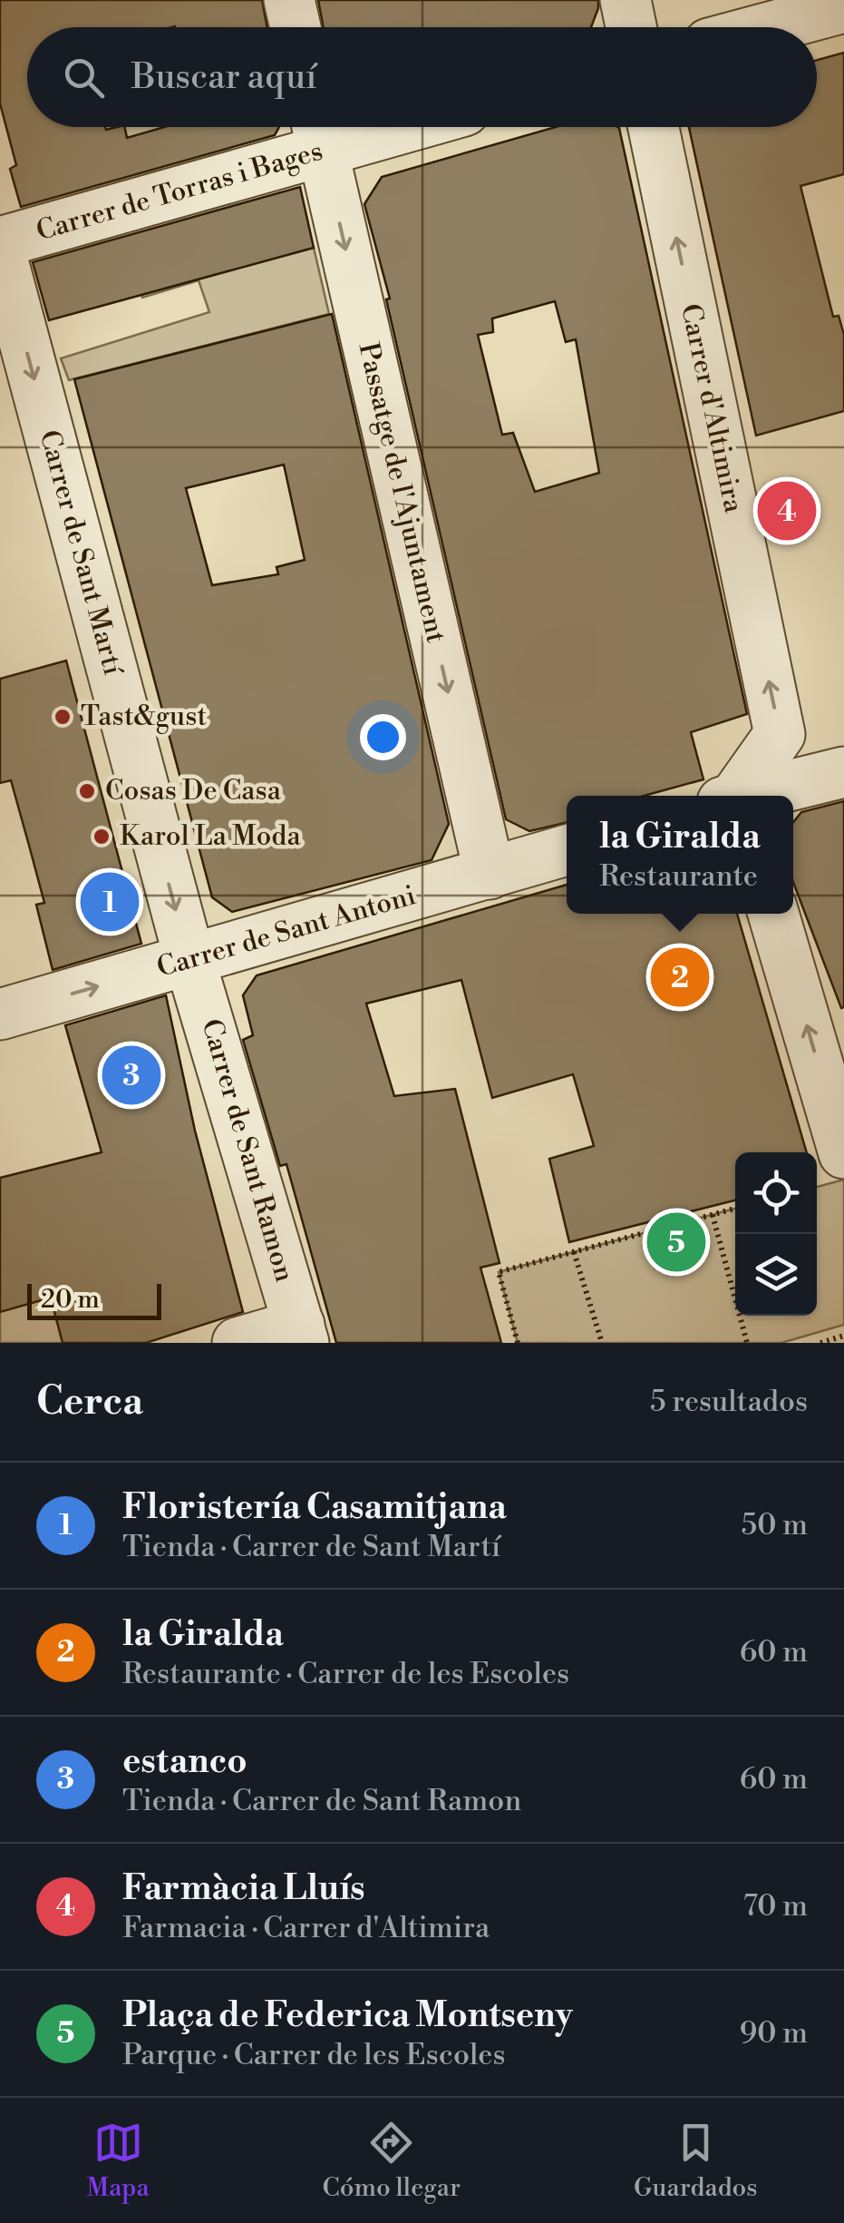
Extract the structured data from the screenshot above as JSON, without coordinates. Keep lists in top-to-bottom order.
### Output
{
  "streets": {
    "street": [
      "Carrer de Torras i Bages",
      "Carrer d'Altimira",
      "Passatge de l'Ajuntament",
      "Carrer de Sant Martí",
      "Carrer de Sant Antoni",
      "Carrer de Sant Ramon"
    ]
  },
  "crossings": [
    ["Carrer de Torras i Bages", "Passatge de l'Ajuntament"],
    ["Passatge de l'Ajuntament", "Carrer de Sant Antoni"],
    ["Carrer de Sant Martí", "Carrer de Sant Antoni"],
    ["Carrer de Sant Martí", "Carrer de Sant Ramon"],
    ["Carrer de Sant Antoni", "Carrer de Sant Ramon"]
  ],
  "one_way": ["Carrer d'Altimira", "Passatge de l'Ajuntament", "Carrer de Sant Martí"],
  "places": ["Tast&gust", "Cosas De Casa", "Karol La Moda"],
  "scale_bar": "20 m",
  "page": {
    "search": "Buscar aquí",
    "pins": [
      "4",
      "1",
      "2",
      "3",
      "5"
    ],
    "popup": ["la Giralda", "Restaurante"],
    "scale": "20 m",
    "heading": ["Cerca", "5 resultados"],
    "list": [
      {
        "mark": "1",
        "name": "Floristería Casamitjana",
        "note": "Tienda · Carrer de Sant Martí",
        "value": "50 m"
      },
      {
        "mark": "2",
        "name": "la Giralda",
        "note": "Restaurante · Carrer de les Escoles",
        "value": "60 m"
      },
      {
        "mark": "3",
        "name": "estanco",
        "note": "Tienda · Carrer de Sant Ramon",
        "value": "60 m"
      },
      {
        "mark": "4",
        "name": "Farmàcia Lluís",
        "note": "Farmacia · Carrer d'Altimira",
        "value": "70 m"
      },
      {
        "mark": "5",
        "name": "Plaça de Federica Montseny",
        "note": "Parque · Carrer de les Escoles",
        "value": "90 m"
      }
    ],
    "nav": ["Mapa", "Cómo llegar", "Guardados"]
  }
}
